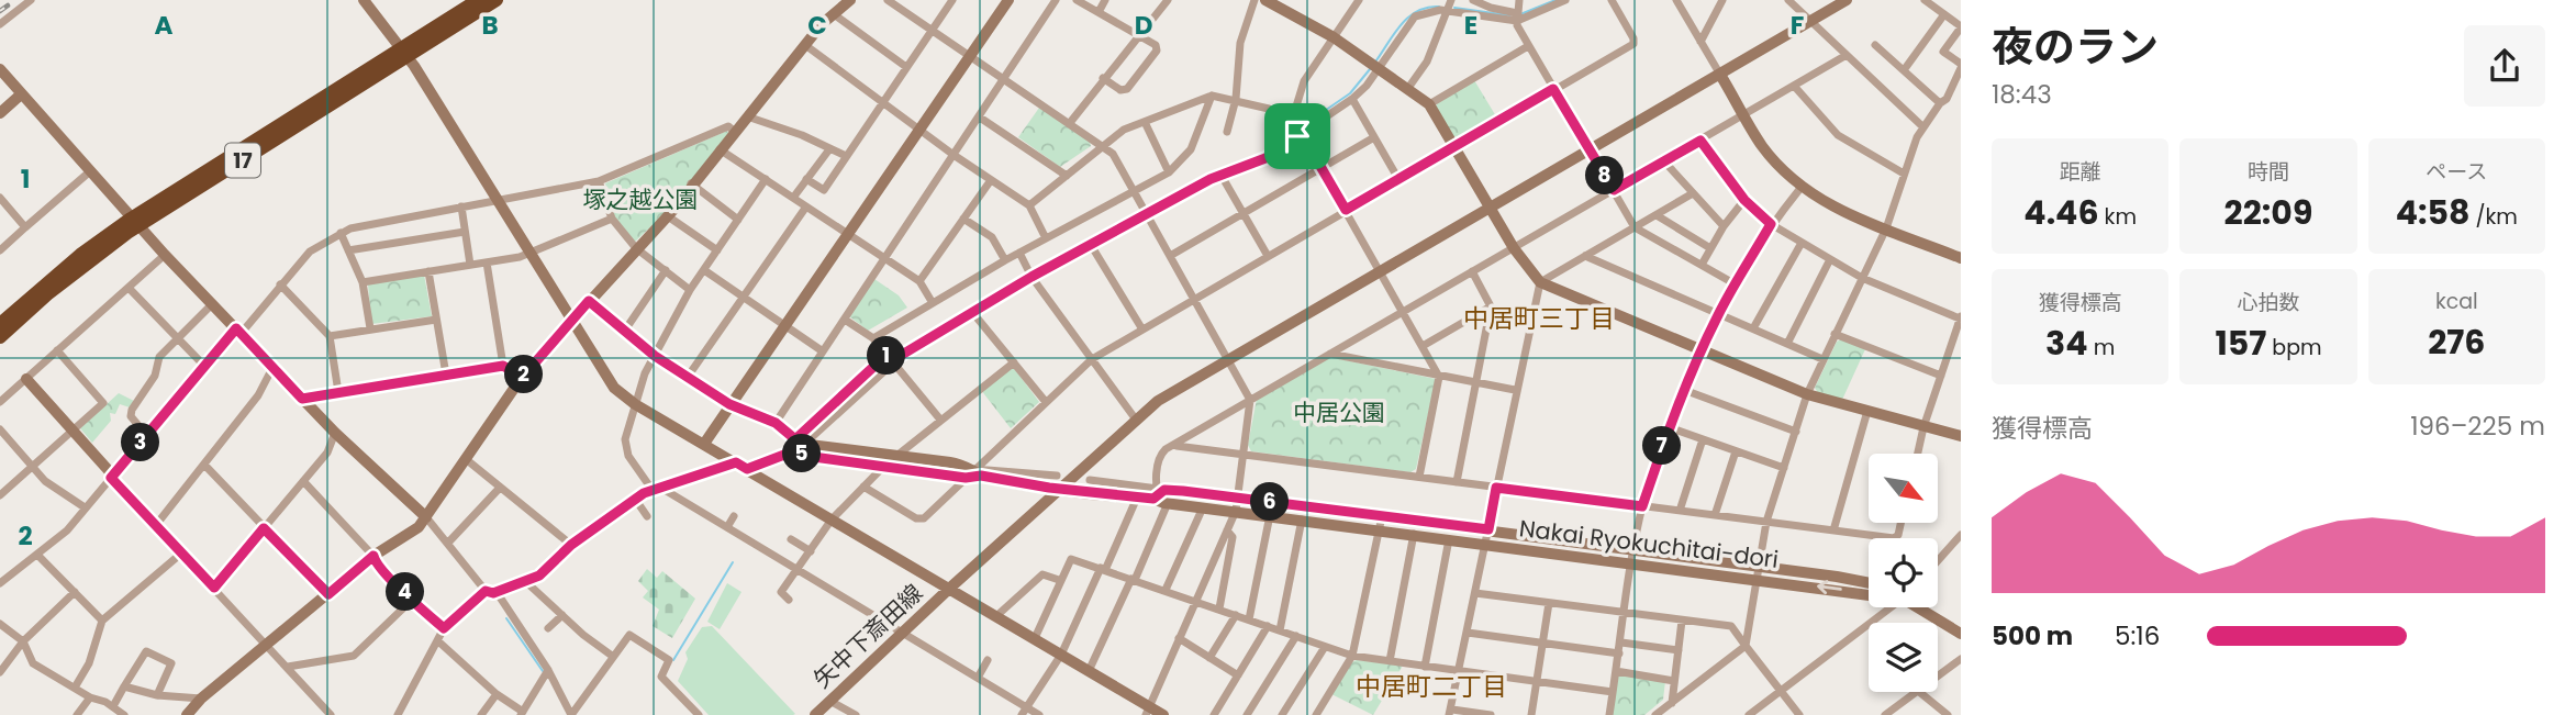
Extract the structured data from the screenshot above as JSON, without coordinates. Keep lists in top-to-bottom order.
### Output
{
  "streets": {
    "highway": ["17"],
    "street": ["Nakai Ryokuchitai-dori", "矢中下斎田線"]
  },
  "crossings": [
    ["Nakai Ryokuchitai-dori", "矢中下斎田線"]
  ],
  "districts": ["中居町三丁目", "中居町二丁目"],
  "parks": ["塚之越公園", "中居公園"],
  "north": "bottom right",
  "page": {
    "heading": ["夜のラン", "18:43"],
    "stats": [
      ["距離", "4.46 km"],
      ["時間", "22:09"],
      ["ペース", "4:58 /km"],
      ["獲得標高", "34 m"],
      ["心拍数", "157 bpm"],
      ["kcal", "276"]
    ],
    "pins": [
      "8",
      "1",
      "2",
      "3",
      "7",
      "5",
      "6",
      "4"
    ],
    "chart": ["獲得標高", "196–225 m"],
    "list": [
      {
        "name": "500 m",
        "note": "5:16"
      }
    ]
  },
  "grid": {
    "columns": [
      "A",
      "B",
      "C",
      "D",
      "E",
      "F"
    ],
    "rows": ["1", "2"]
  }
}
